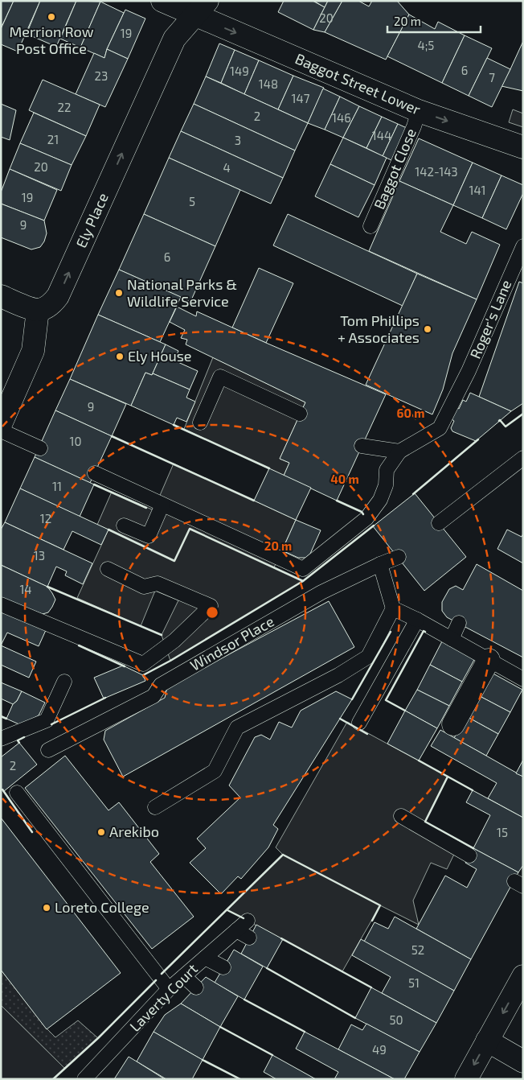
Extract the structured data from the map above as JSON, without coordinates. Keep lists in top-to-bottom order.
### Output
{
  "streets": {
    "street": ["Baggot Street Lower", "Ely Place"],
    "lane": [
      "Baggot Close",
      "Roger's Lane",
      "Windsor Place",
      "Laverty Court"
    ]
  },
  "crossings": [
    ["Baggot Street Lower", "Baggot Close"],
    ["Baggot Street Lower", "Ely Place"]
  ],
  "one_way": ["Baggot Street Lower", "Ely Place"],
  "places": [
    "Merrion Row Post Office",
    "National Parks & Wildlife Service",
    "Tom Phillips + Associates",
    "Ely House",
    "Arekibo",
    "Loreto College"
  ],
  "house_numbers": [
    "20",
    "19",
    "4;5",
    "6",
    "149",
    "23",
    "7",
    "148",
    "147",
    "22",
    "2",
    "146",
    "144",
    "21",
    "3",
    "20",
    "4",
    "142-143",
    "141",
    "19",
    "5",
    "9",
    "6",
    "9",
    "10",
    "11",
    "12",
    "13",
    "14",
    "2",
    "15",
    "52",
    "51",
    "50",
    "49"
  ],
  "scale_bar": "20 m",
  "rings": ["60 m", "40 m", "20 m"]
}
